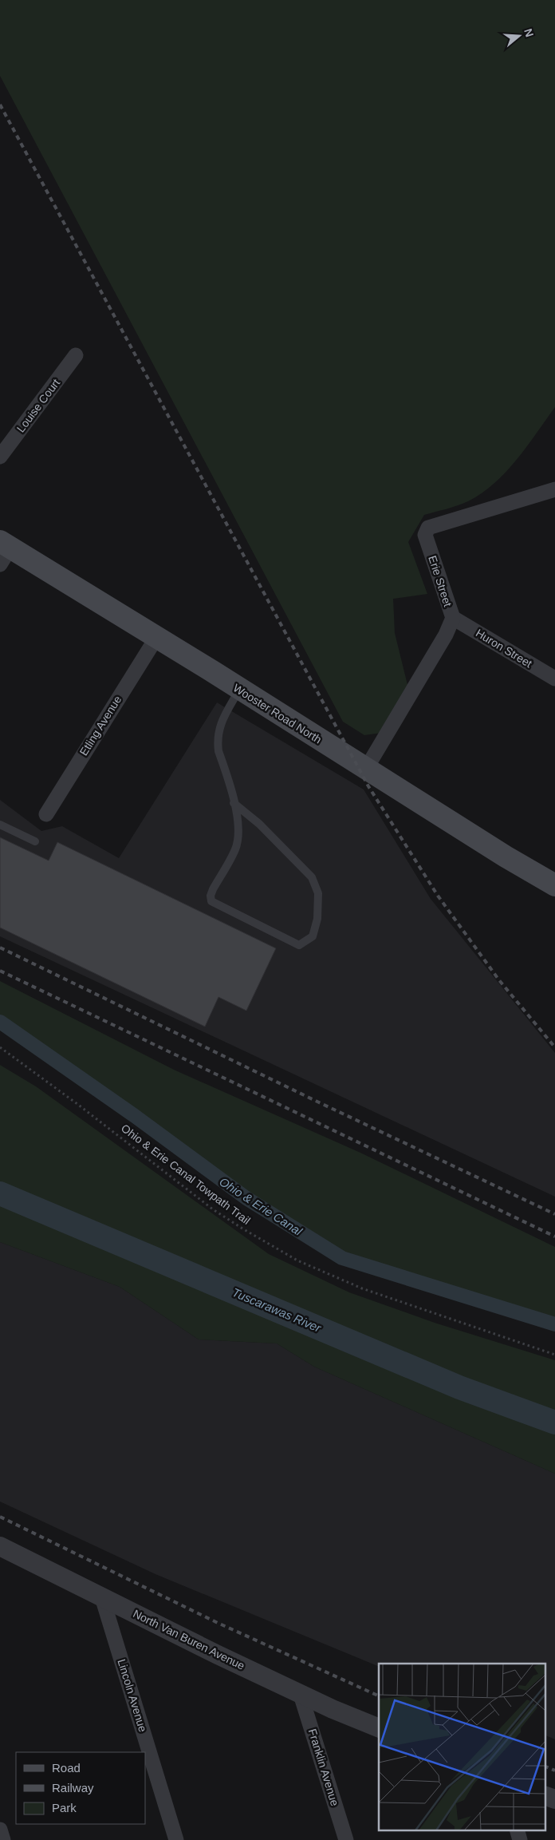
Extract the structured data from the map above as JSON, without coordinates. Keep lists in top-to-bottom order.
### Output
{
  "streets": {
    "main road": ["Wooster Road North"],
    "street": [
      "Louise Court",
      "Erie Street",
      "Huron Street",
      "Etling Avenue",
      "North Van Buren Avenue",
      "Lincoln Avenue",
      "Franklin Avenue"
    ],
    "path": ["Ohio & Erie Canal Towpath Trail"]
  },
  "crossings": [
    ["Erie Street", "Huron Street"],
    ["Erie Street", "Wooster Road North"],
    ["Wooster Road North", "Etling Avenue"],
    ["North Van Buren Avenue", "Lincoln Avenue"],
    ["North Van Buren Avenue", "Franklin Avenue"]
  ],
  "water": ["Ohio & Erie Canal", "Tuscarawas River"],
  "legend": ["Road", "Railway", "Park"],
  "north": "right"
}
